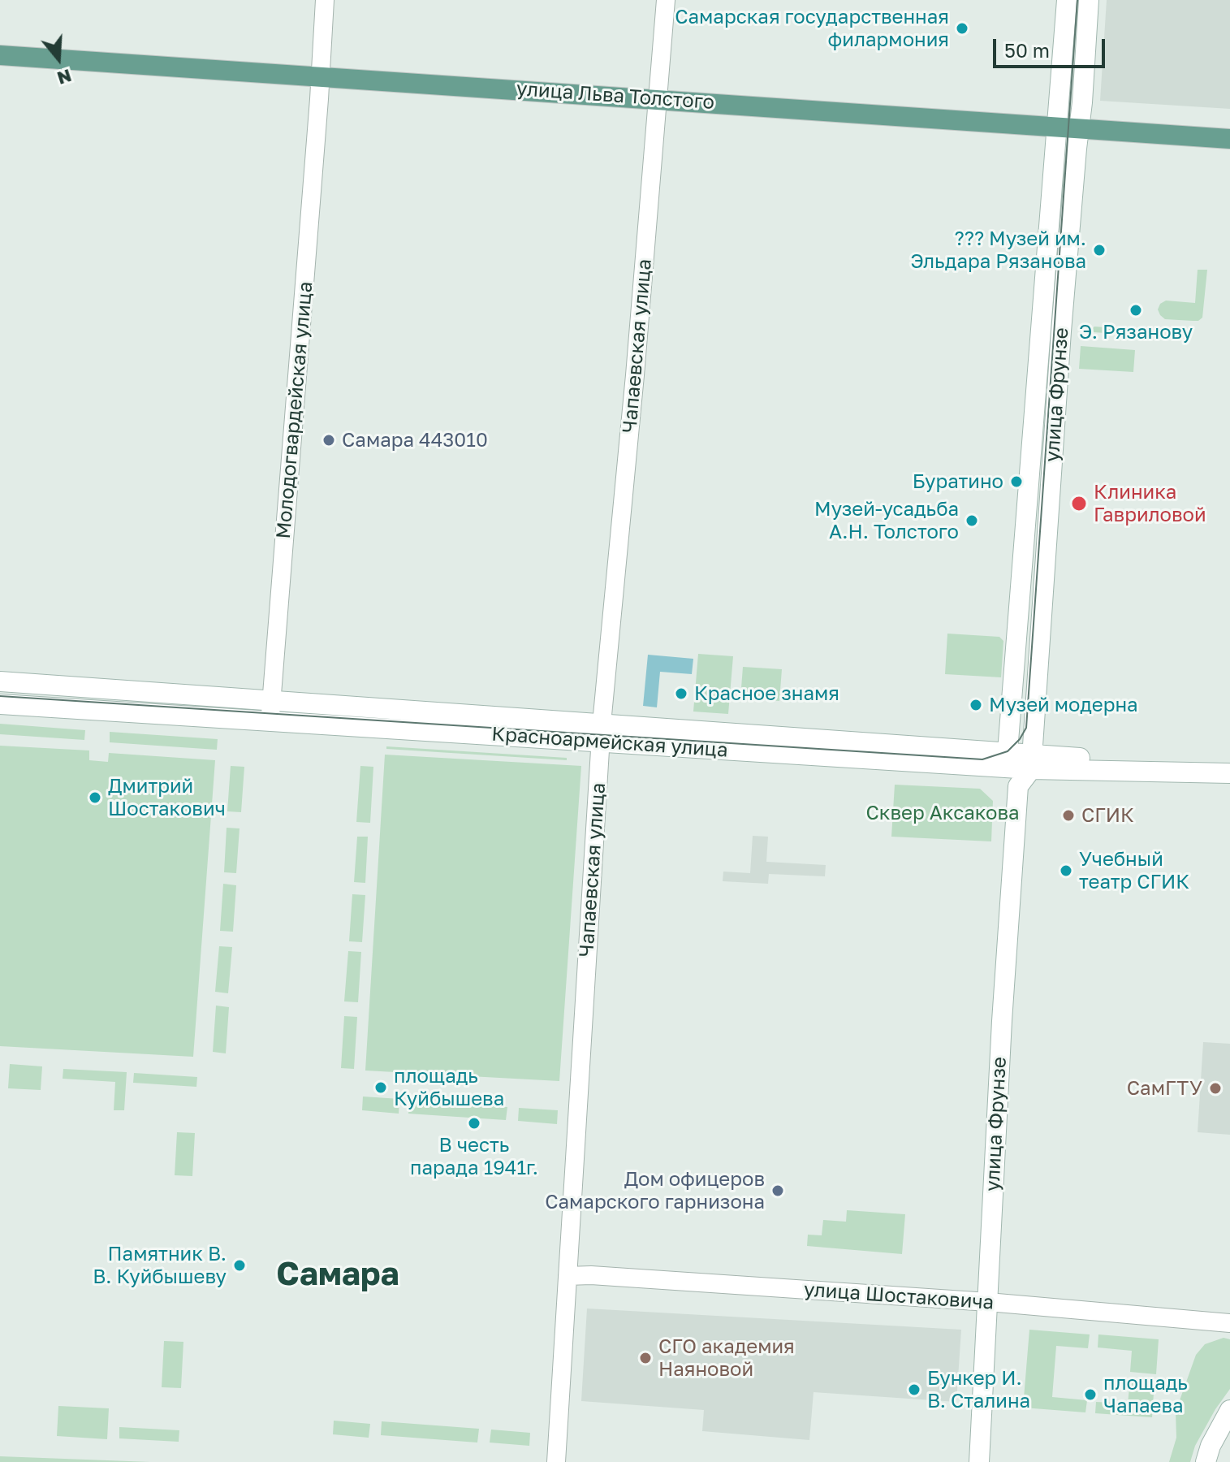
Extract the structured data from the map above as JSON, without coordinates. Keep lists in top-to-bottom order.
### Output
{
  "streets": {
    "main road": ["улица Льва Толстого", "улица Фрунзе", "Красноармейская улица"],
    "street": ["Чапаевская улица", "Молодогвардейская улица", "улица Шостаковича"]
  },
  "crossings": [
    ["улица Льва Толстого", "Чапаевская улица"],
    ["улица Льва Толстого", "улица Фрунзе"],
    ["улица Льва Толстого", "Молодогвардейская улица"],
    ["Чапаевская улица", "Красноармейская улица"],
    ["Чапаевская улица", "улица Шостаковича"],
    ["улица Фрунзе", "Красноармейская улица"],
    ["улица Фрунзе", "улица Шостаковича"],
    ["Молодогвардейская улица", "Красноармейская улица"]
  ],
  "districts": ["Самара"],
  "parks": ["Сквер Аксакова"],
  "places": [
    "Самарская государственная филармония",
    "??? Музей им. Эльдара Рязанова",
    "Э. Рязанову",
    "Самара 443010",
    "Буратино",
    "Клиника Гавриловой",
    "Музей-усадьба А.Н. Толстого",
    "Красное знамя",
    "Музей модерна",
    "Дмитрий Шостакович",
    "СГИК",
    "Учебный театр СГИК",
    "площадь Куйбышева",
    "СамГТУ",
    "В честь парада 1941г.",
    "Дом офицеров Самарского гарнизона",
    "Памятник В. В. Куйбышеву",
    "СГО академия Наяновой",
    "Бункер И. В. Сталина",
    "площадь Чапаева"
  ],
  "scale_bar": "50 m",
  "north": "bottom"
}
